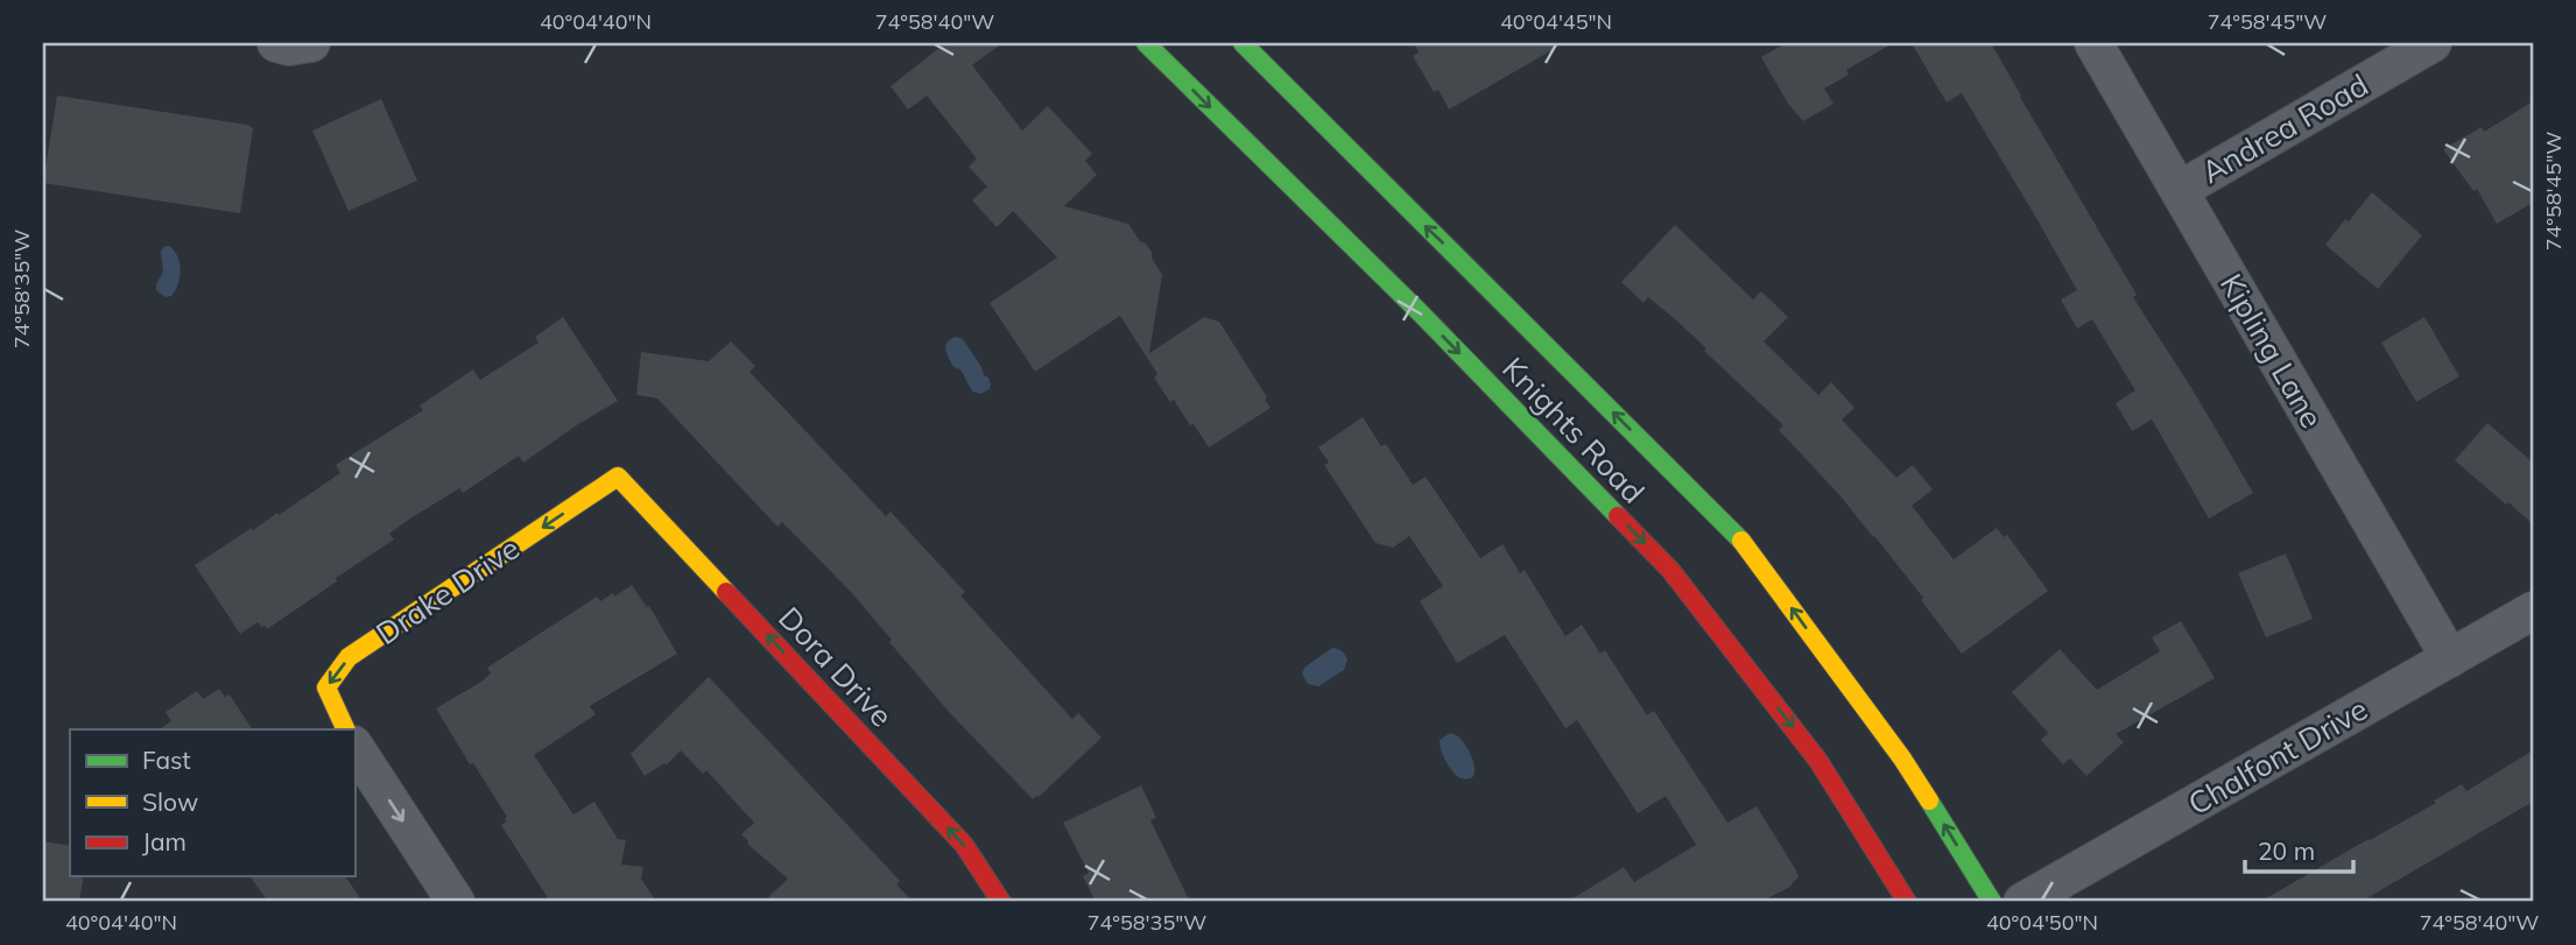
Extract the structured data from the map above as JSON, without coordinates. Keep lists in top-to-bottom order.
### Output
{
  "streets": {
    "main road": ["Knights Road", "Drake Drive", "Dora Drive"],
    "street": ["Andrea Road", "Kipling Lane", "Chalfont Drive"]
  },
  "crossings": [
    ["Andrea Road", "Kipling Lane"],
    ["Kipling Lane", "Chalfont Drive"],
    ["Drake Drive", "Dora Drive"]
  ],
  "one_way": ["Drake Drive", "Dora Drive"],
  "legend": ["Fast", "Slow", "Jam"],
  "scale_bar": "20 m",
  "coordinates": [
    "40°04'40\"N",
    "74°58'40\"W",
    "40°04'45\"N",
    "74°58'45\"W",
    "74°58'35\"W",
    "40°04'50\"N"
  ]
}
